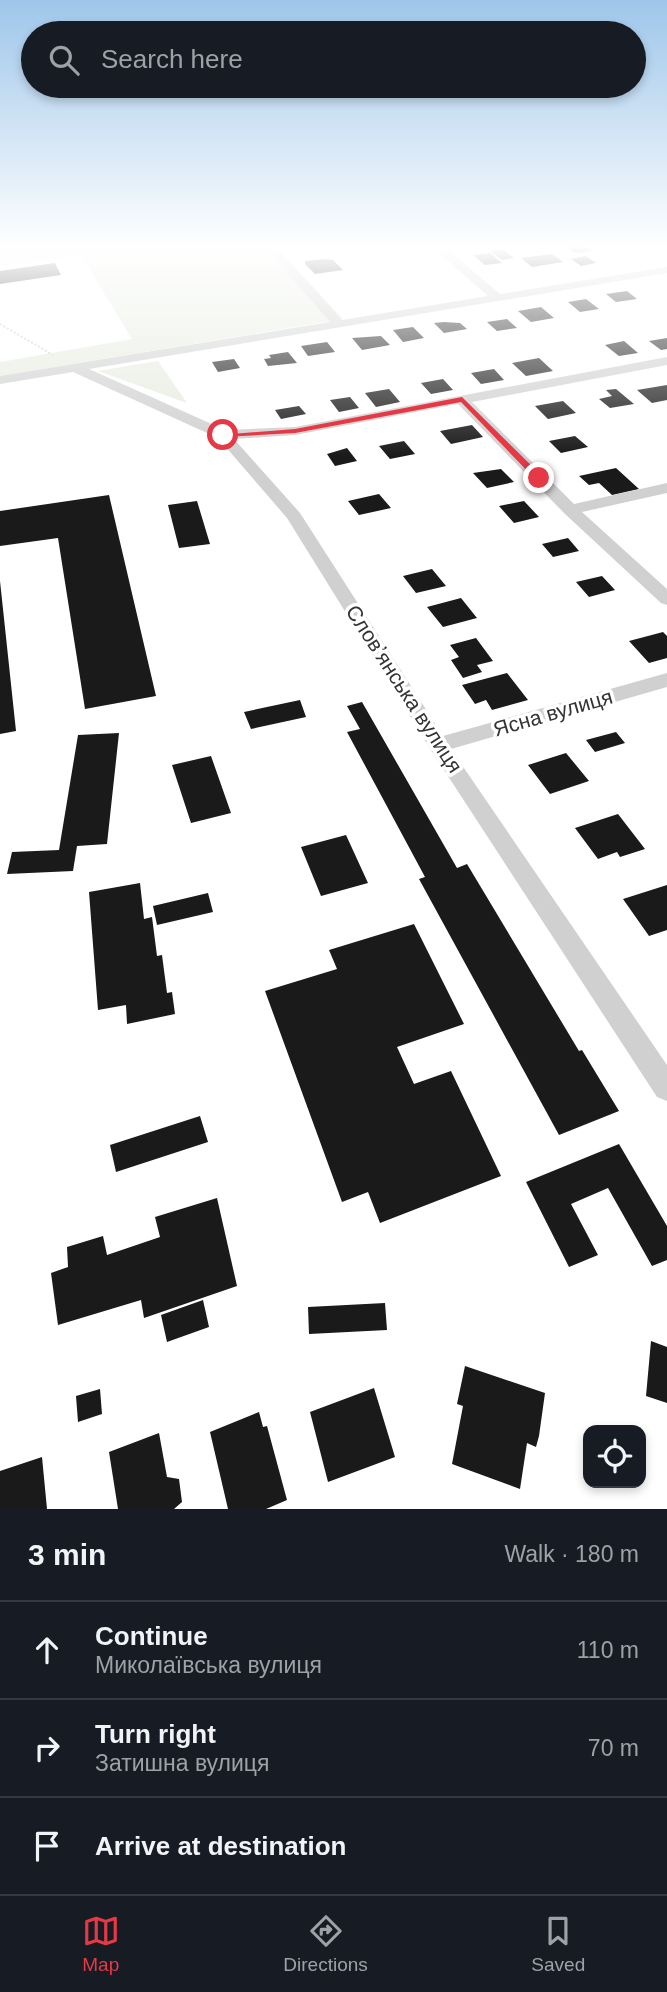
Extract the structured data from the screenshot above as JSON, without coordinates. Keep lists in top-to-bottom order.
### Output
{
  "streets": {
    "street": ["Словʼянська вулиця", "Ясна вулиця"]
  },
  "crossings": [
    ["Словʼянська вулиця", "Ясна вулиця"]
  ],
  "page": {
    "search": "Search here",
    "heading": ["3 min", "Walk · 180 m"],
    "list": [
      ["Continue", "Миколаївська вулиця", "110 m"],
      ["Turn right", "Затишна вулиця", "70 m"],
      "Arrive at destination"
    ],
    "nav": ["Map", "Directions", "Saved"]
  }
}
